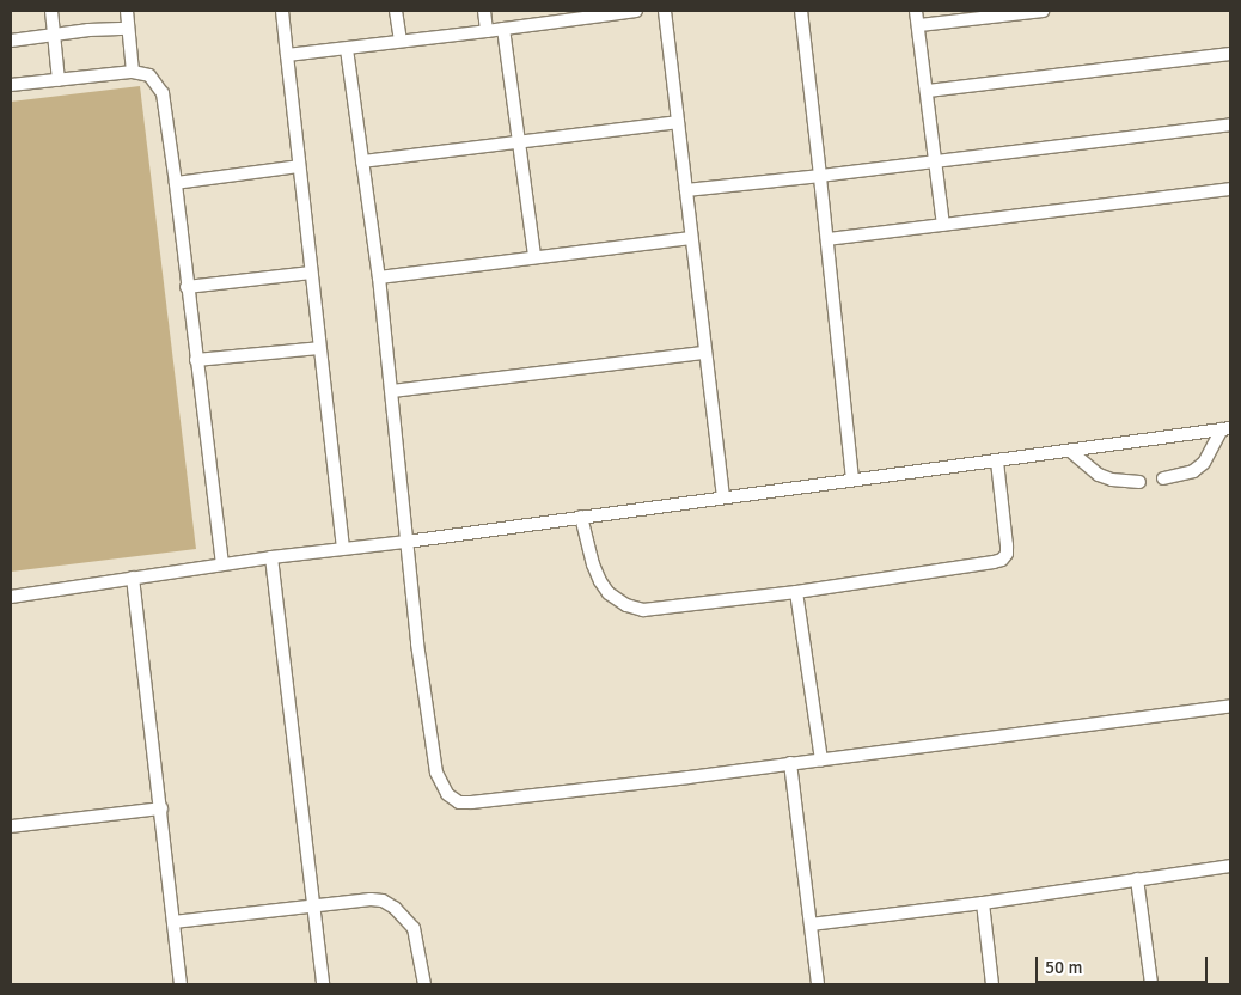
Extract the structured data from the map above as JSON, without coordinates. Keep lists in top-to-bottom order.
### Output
{
  "scale_bar": "50 m"
}
